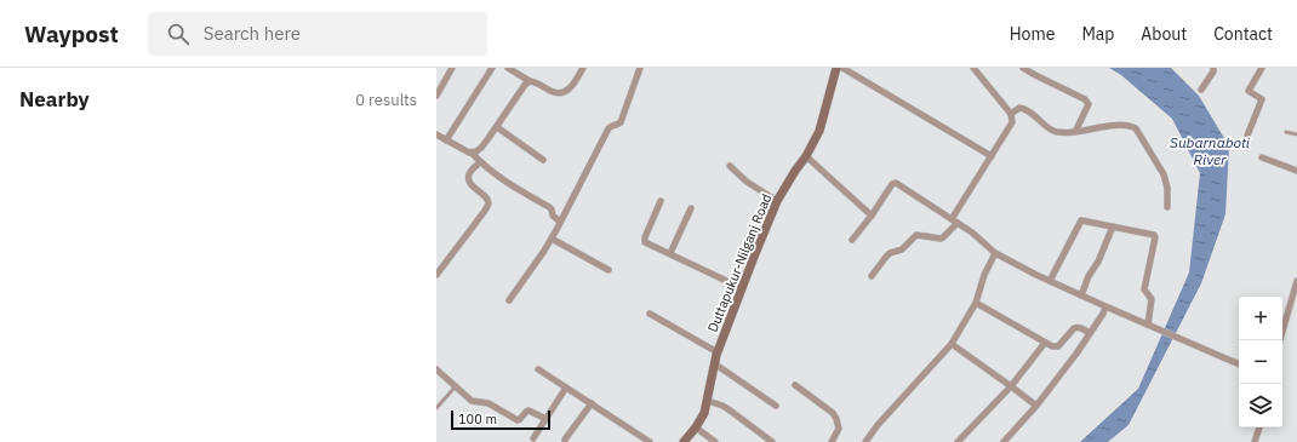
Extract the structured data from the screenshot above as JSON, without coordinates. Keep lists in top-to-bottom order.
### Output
{
  "streets": {
    "main road": ["Duttapukur-Nilganj Road"]
  },
  "water": ["Subarnaboti River"],
  "scale_bar": "100 m",
  "page": {
    "header": "Waypost",
    "search": "Search here",
    "nav": [
      "Home",
      "Map",
      "About",
      "Contact"
    ],
    "heading": ["Nearby", "0 results"],
    "map_buttons": ["+", "−"],
    "scale": "100 m"
  }
}
